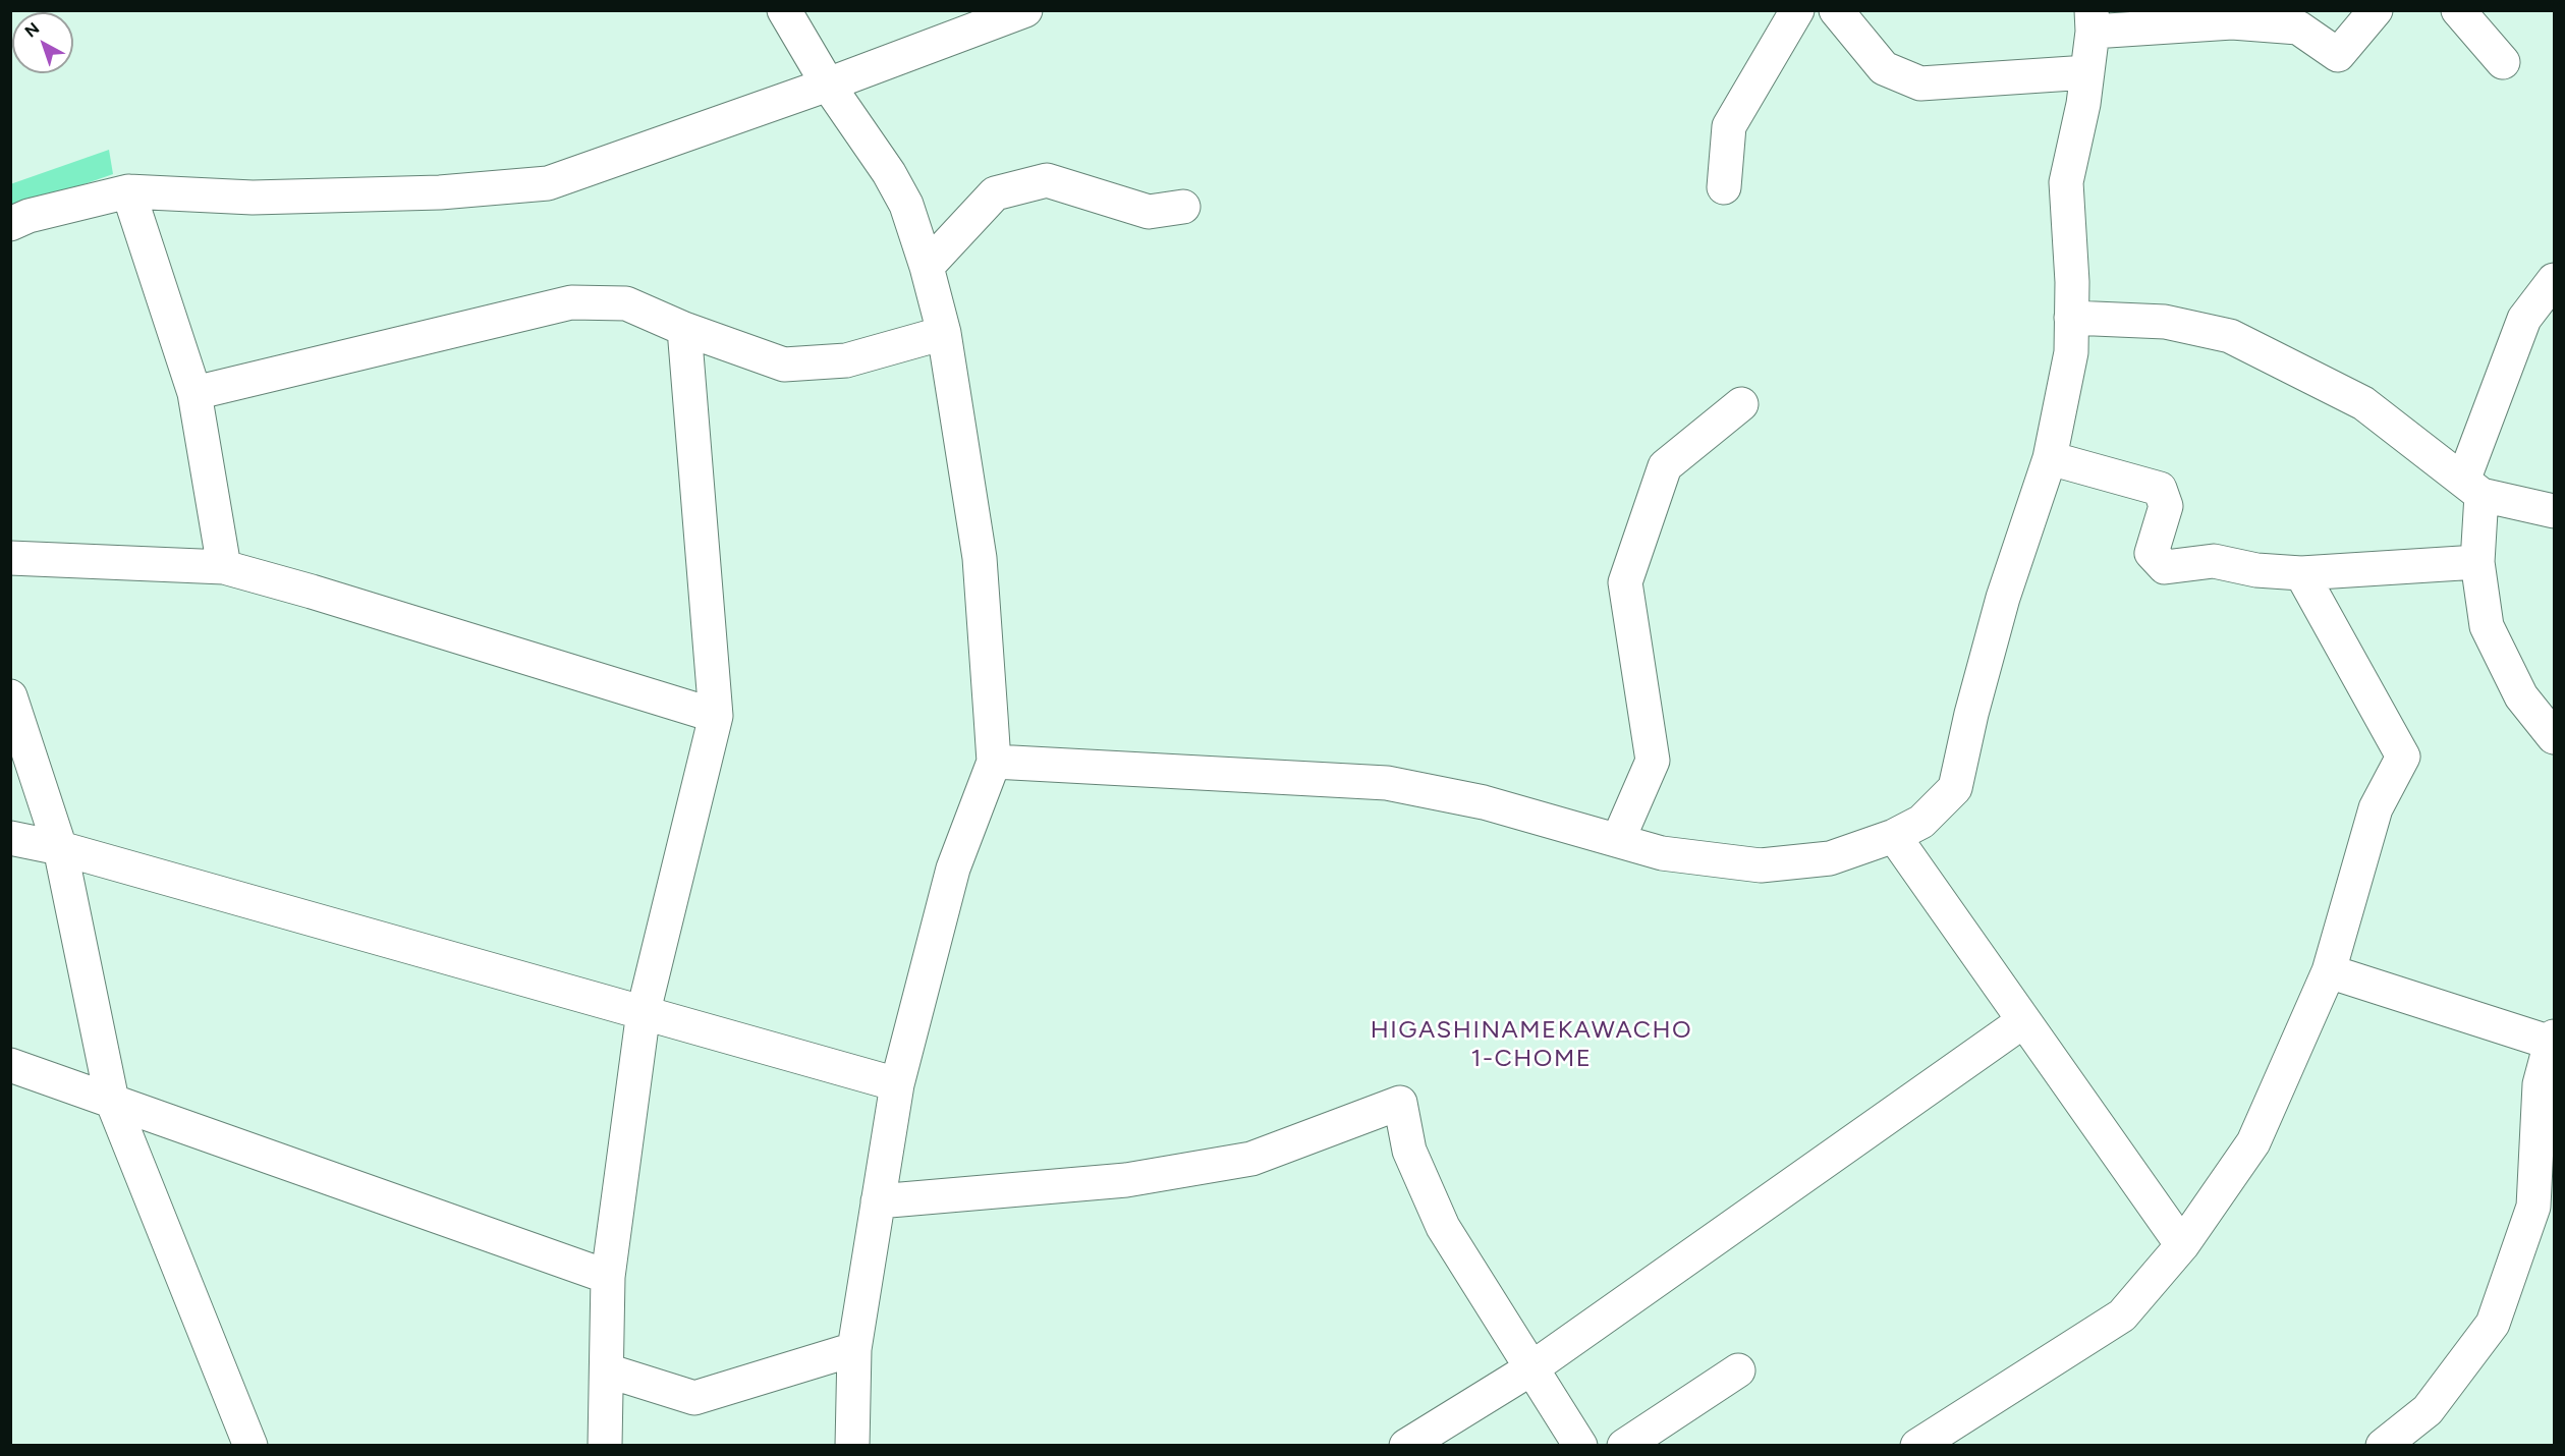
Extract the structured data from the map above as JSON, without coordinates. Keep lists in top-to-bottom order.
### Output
{
  "districts": ["HIGASHINAMEKAWACHO 1-CHOME"],
  "north": "top left"
}
